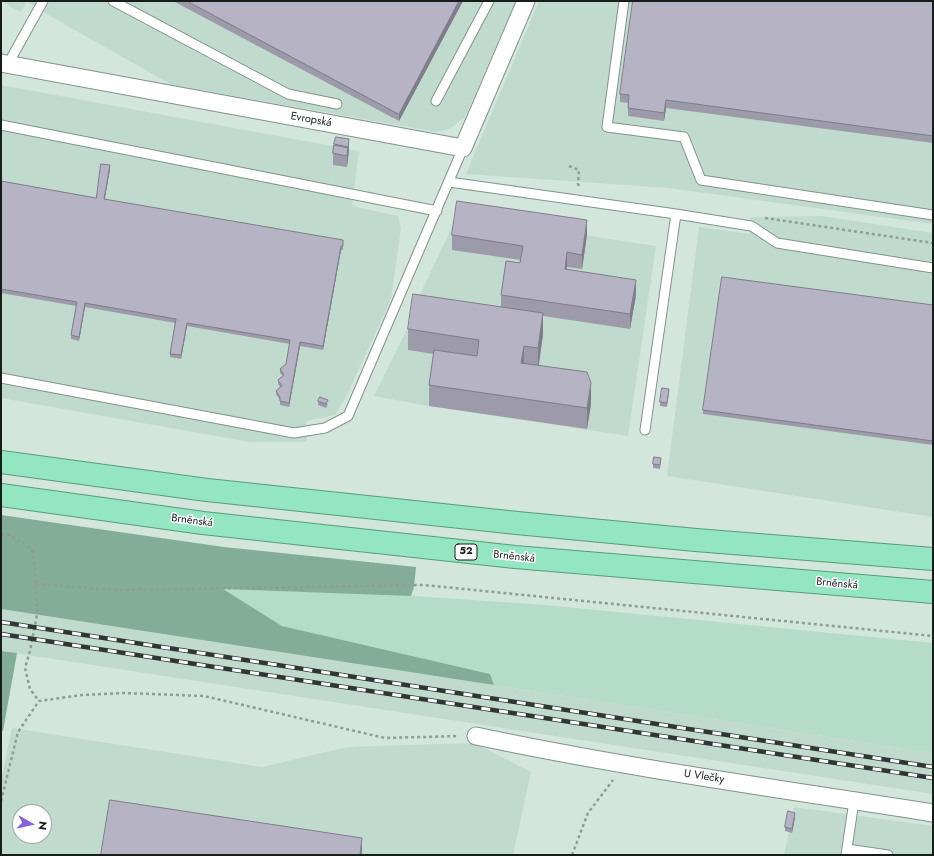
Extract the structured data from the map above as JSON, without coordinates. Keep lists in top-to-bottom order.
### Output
{
  "streets": {
    "highway": ["Brněnská", "52"],
    "street": ["Evropská", "U Vlečky"]
  },
  "north": "right"
}
